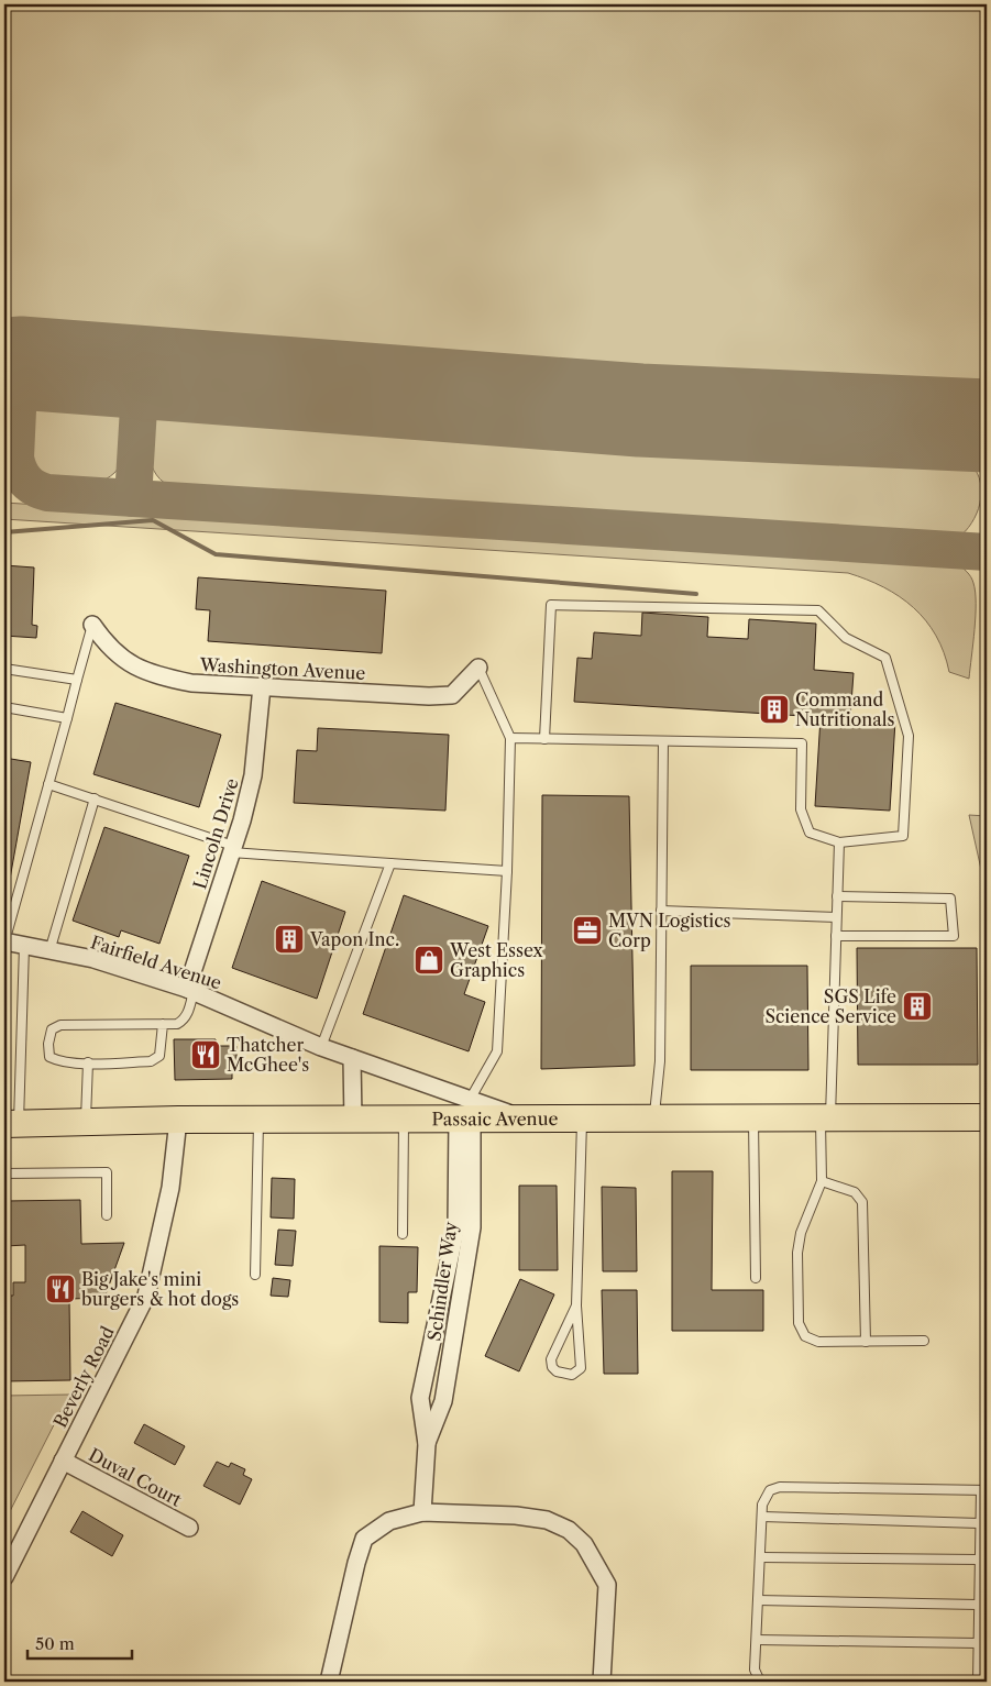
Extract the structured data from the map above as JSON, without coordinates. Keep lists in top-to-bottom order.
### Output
{
  "streets": {
    "main road": ["Passaic Avenue"],
    "street": [
      "Washington Avenue",
      "Lincoln Drive",
      "Fairfield Avenue",
      "Schindler Way",
      "Beverly Road",
      "Duval Court"
    ]
  },
  "crossings": [
    ["Washington Avenue", "Lincoln Drive"],
    ["Lincoln Drive", "Fairfield Avenue"],
    ["Fairfield Avenue", "Passaic Avenue"],
    ["Fairfield Avenue", "Schindler Way"],
    ["Passaic Avenue", "Schindler Way"],
    ["Passaic Avenue", "Beverly Road"],
    ["Beverly Road", "Duval Court"]
  ],
  "places": {
    "building": ["Command Nutritionals", "Vapon Inc.", "SGS Life Science Service"],
    "office": ["MVN Logistics Corp"],
    "shop": ["West Essex Graphics"],
    "restaurant": ["Thatcher McGhee's", "Big Jake's mini burgers & hot dogs"]
  },
  "scale_bar": "50 m"
}
